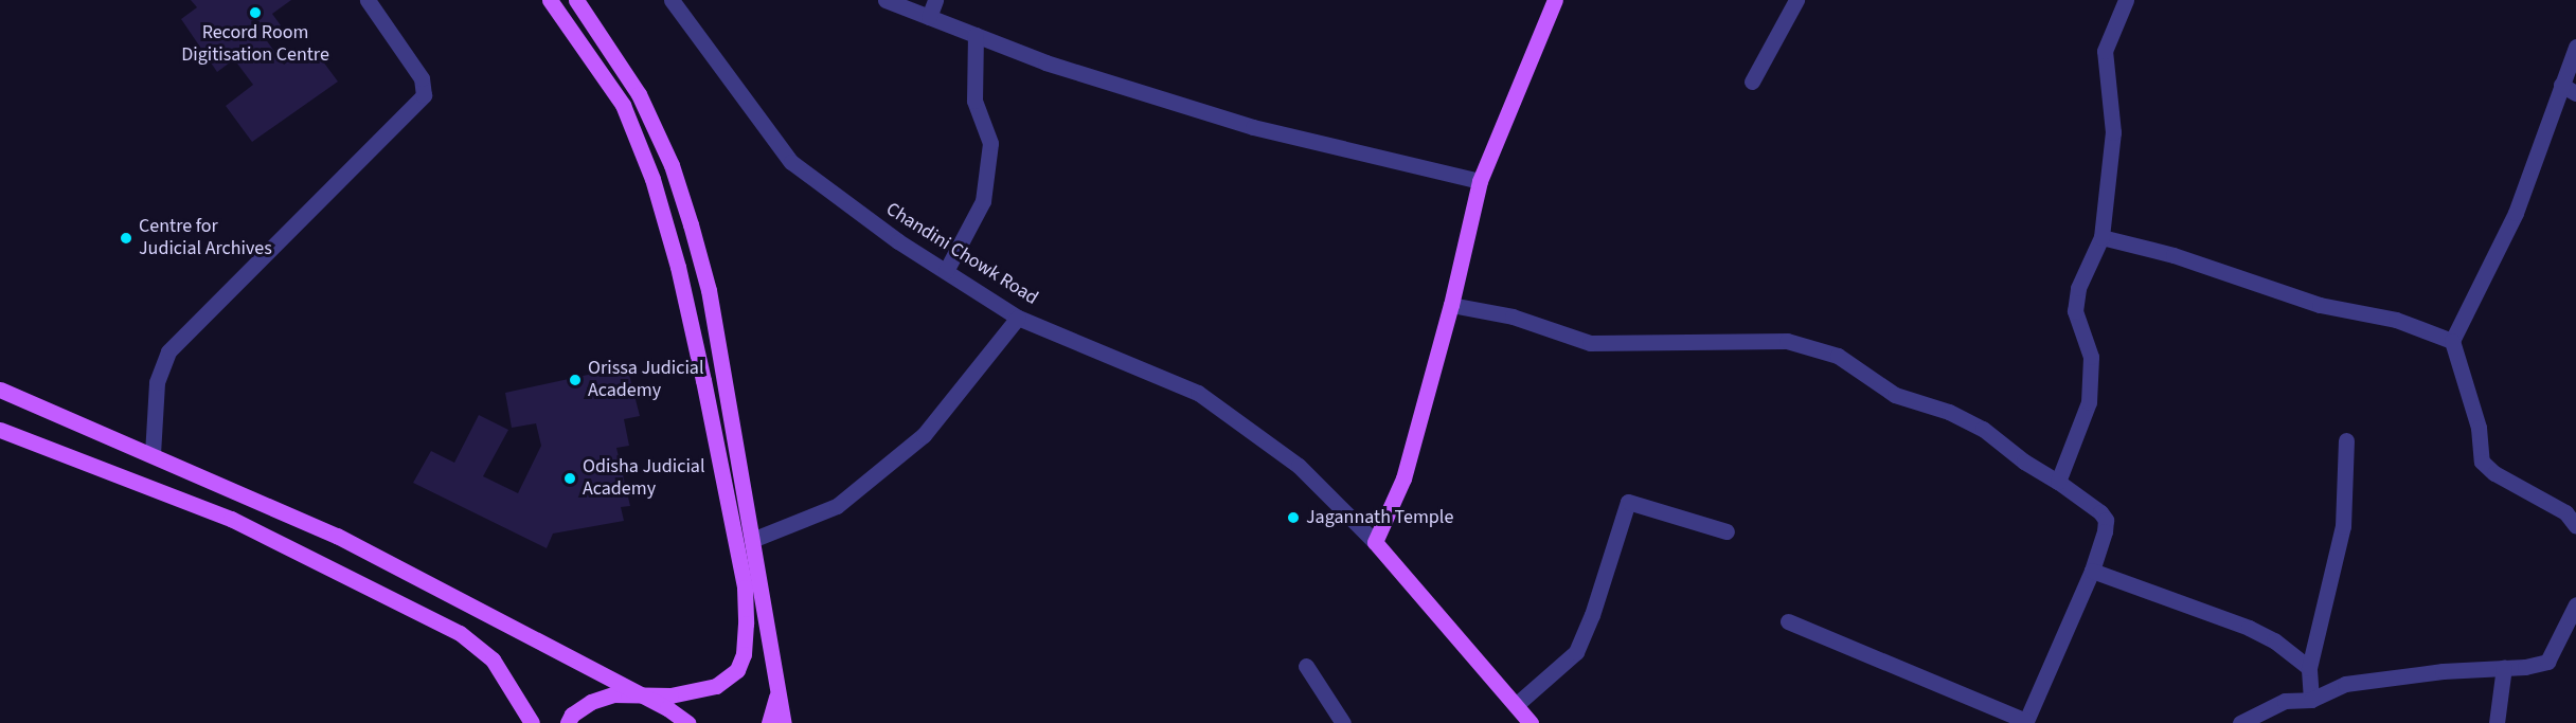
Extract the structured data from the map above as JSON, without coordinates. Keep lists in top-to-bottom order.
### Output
{
  "streets": {
    "street": ["Chandini Chowk Road"]
  },
  "places": [
    "Record Room Digitisation Centre",
    "Centre for Judicial Archives",
    "Orissa Judicial Academy",
    "Odisha Judicial Academy",
    "Jagannath Temple"
  ]
}
